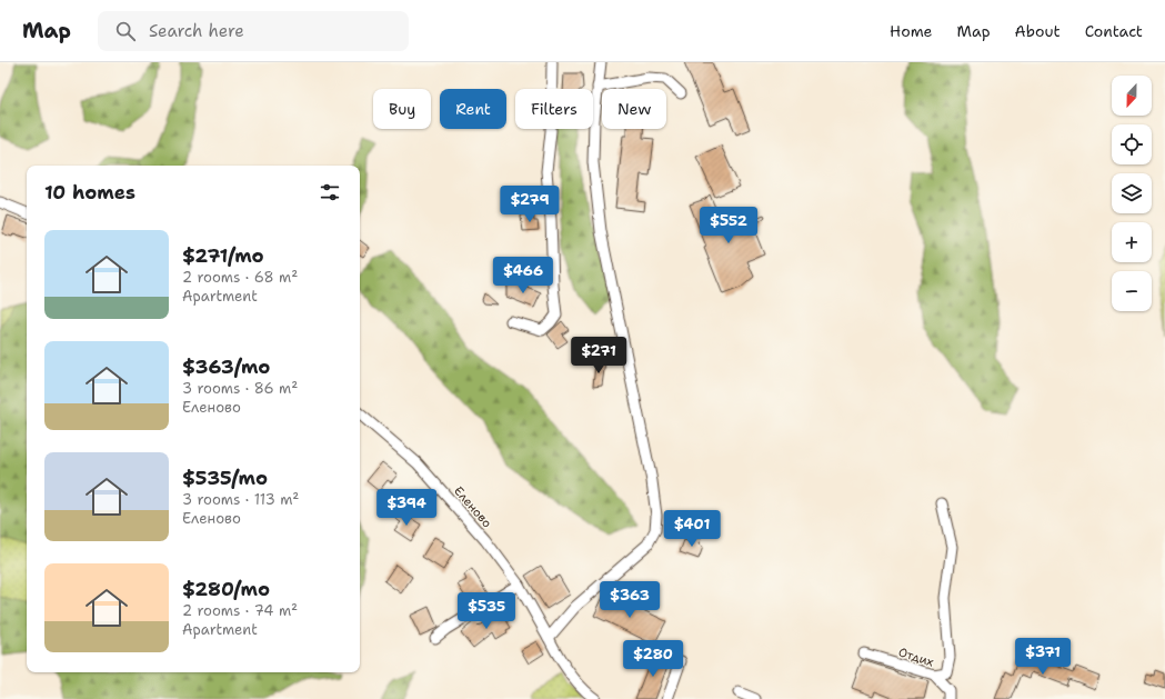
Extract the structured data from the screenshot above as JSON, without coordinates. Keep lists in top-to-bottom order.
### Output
{
  "streets": {
    "street": ["Еленово", "Отдих"]
  },
  "north": "bottom",
  "page": {
    "header": "Map",
    "search": "Search here",
    "nav": [
      "Home",
      "Map",
      "About",
      "Contact"
    ],
    "map_buttons": ["+", "−"],
    "chip": [
      "Buy",
      "Rent",
      "Filters",
      "New"
    ],
    "heading": "10 homes",
    "price": [
      "$279",
      "$552",
      "$466",
      "$271",
      "$394",
      "$401",
      "$363",
      "$535",
      "$371",
      "$280"
    ],
    "list": [
      {
        "name": "$271/mo",
        "note": "2 rooms · 68 m² · Apartment"
      },
      {
        "name": "$363/mo",
        "note": "3 rooms · 86 m² · Еленово"
      },
      {
        "name": "$535/mo",
        "note": "3 rooms · 113 m² · Еленово"
      },
      {
        "name": "$280/mo",
        "note": "2 rooms · 74 m² · Apartment"
      }
    ]
  }
}
